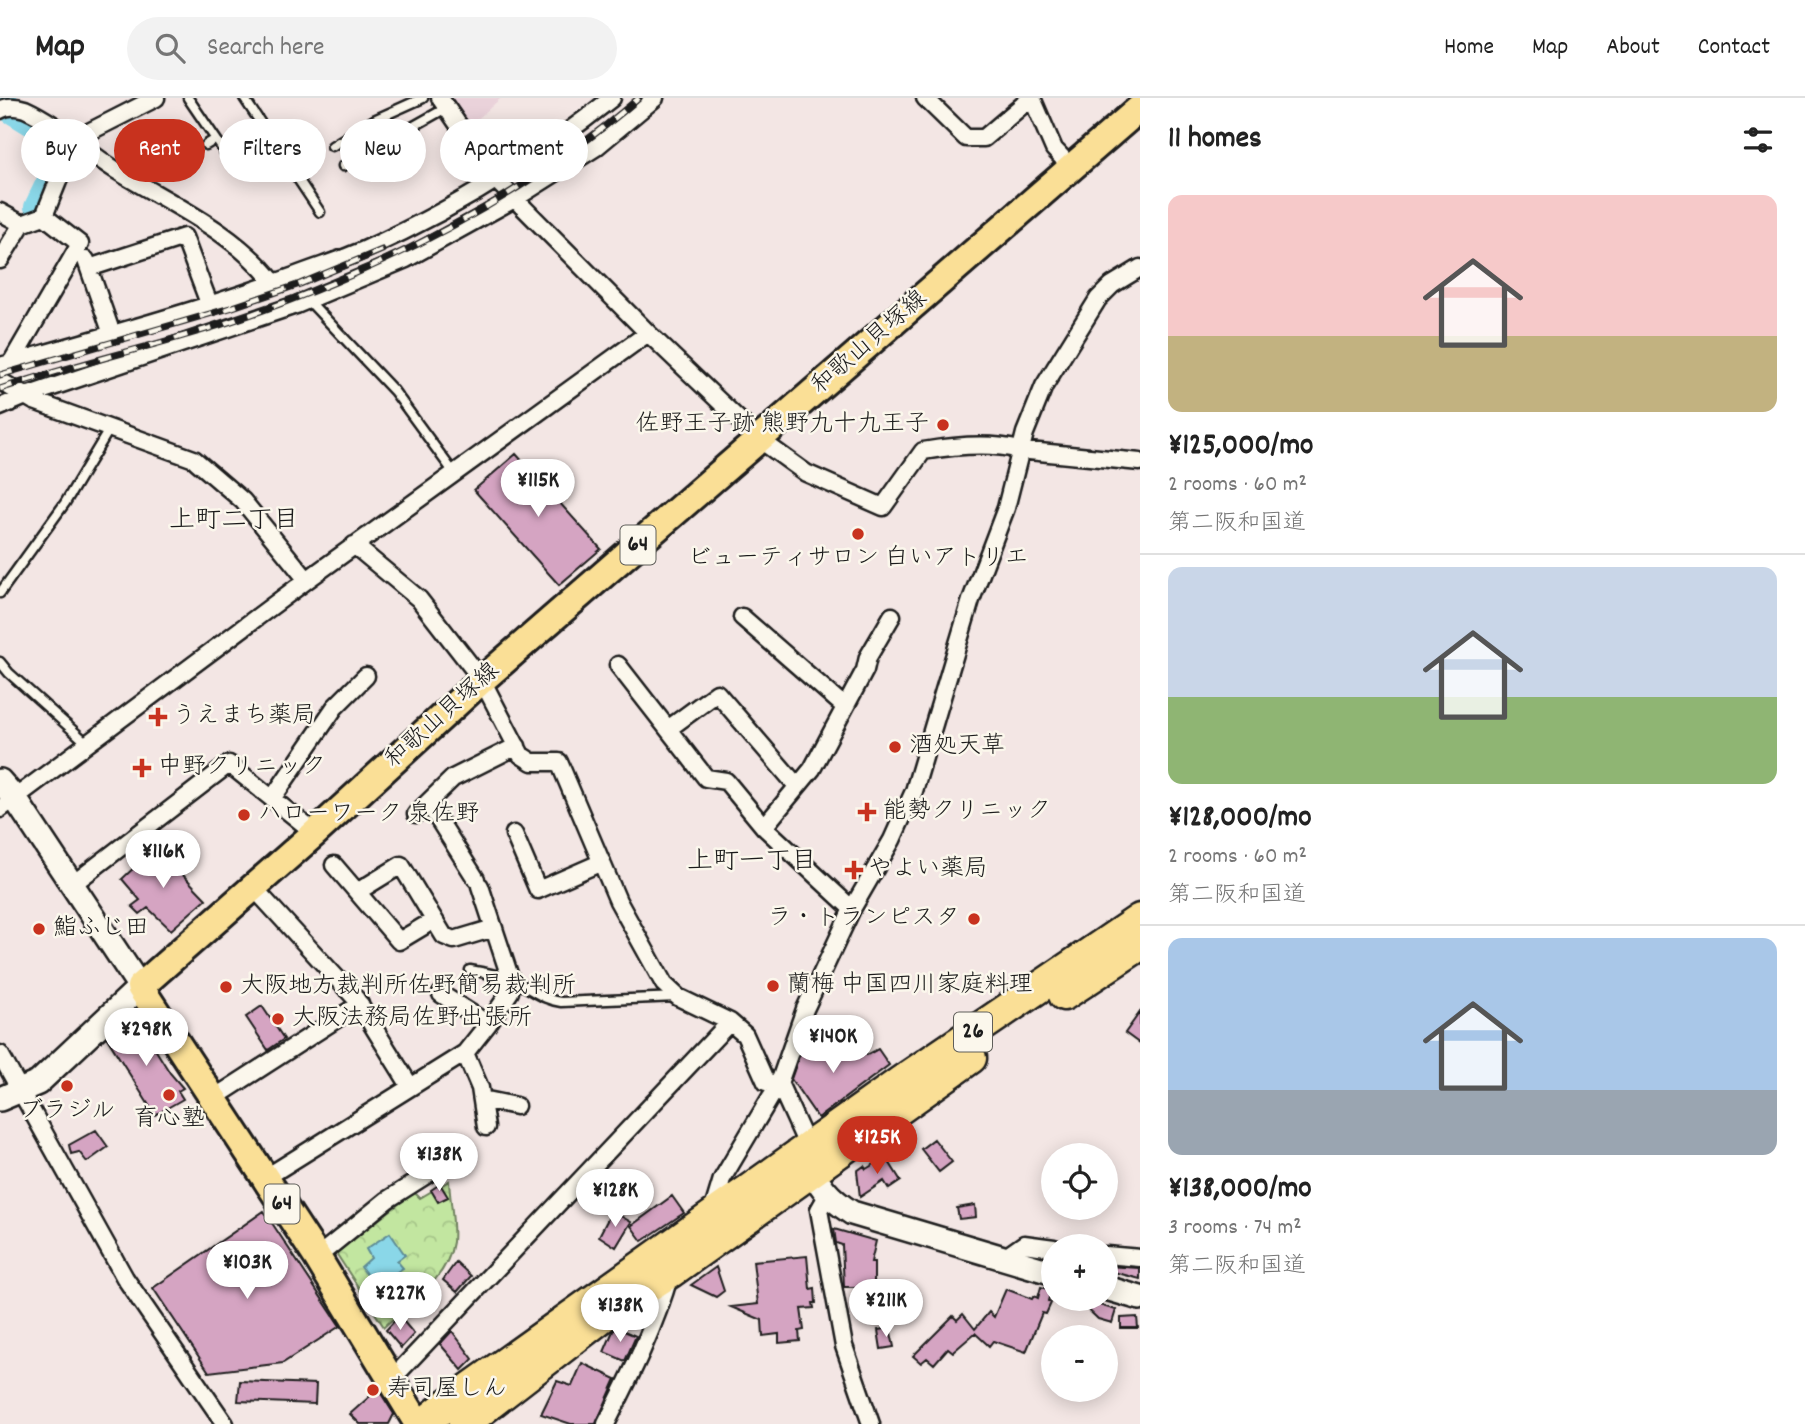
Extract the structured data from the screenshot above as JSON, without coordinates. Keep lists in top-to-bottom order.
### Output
{
  "streets": {
    "highway": ["26"],
    "main road": ["和歌山貝塚線", "64"]
  },
  "crossings": [
    ["和歌山貝塚線", "64"],
    ["64", "26"]
  ],
  "districts": ["上町二丁目", "上町一丁目"],
  "places": {
    "other": [
      "佐野王子跡 熊野九十九王子",
      "ビューティサロン 白いアトリエ",
      "酒処天草",
      "ハローワーク 泉佐野",
      "ラ・トランピスタ",
      "鮨ふじ田",
      "蘭梅 中国四川家庭料理",
      "大阪地方裁判所佐野簡易裁判所",
      "大阪法務局佐野出張所",
      "ブラジル",
      "育心塾",
      "寿司屋しん"
    ],
    "health": [
      "うえまち薬局",
      "中野クリニック",
      "能勢クリニック",
      "やよい薬局"
    ]
  },
  "page": {
    "header": "Map",
    "search": "Search here",
    "nav": [
      "Home",
      "Map",
      "About",
      "Contact"
    ],
    "heading": "11 homes",
    "chip": [
      "Buy",
      "Rent",
      "Filters",
      "New",
      "Apartment"
    ],
    "list": [
      {
        "name": "¥125,000/mo",
        "note": "2 rooms · 60 m² · 第二阪和国道"
      },
      {
        "name": "¥128,000/mo",
        "note": "2 rooms · 60 m² · 第二阪和国道"
      },
      {
        "name": "¥138,000/mo",
        "note": "3 rooms · 74 m² · 第二阪和国道"
      }
    ],
    "price": [
      "¥115K",
      "¥116K",
      "¥298K",
      "¥140K",
      "¥125K",
      "¥138K",
      "¥128K",
      "¥103K",
      "¥227K",
      "¥211K",
      "¥138K"
    ],
    "map_buttons": ["+", "−"]
  }
}
